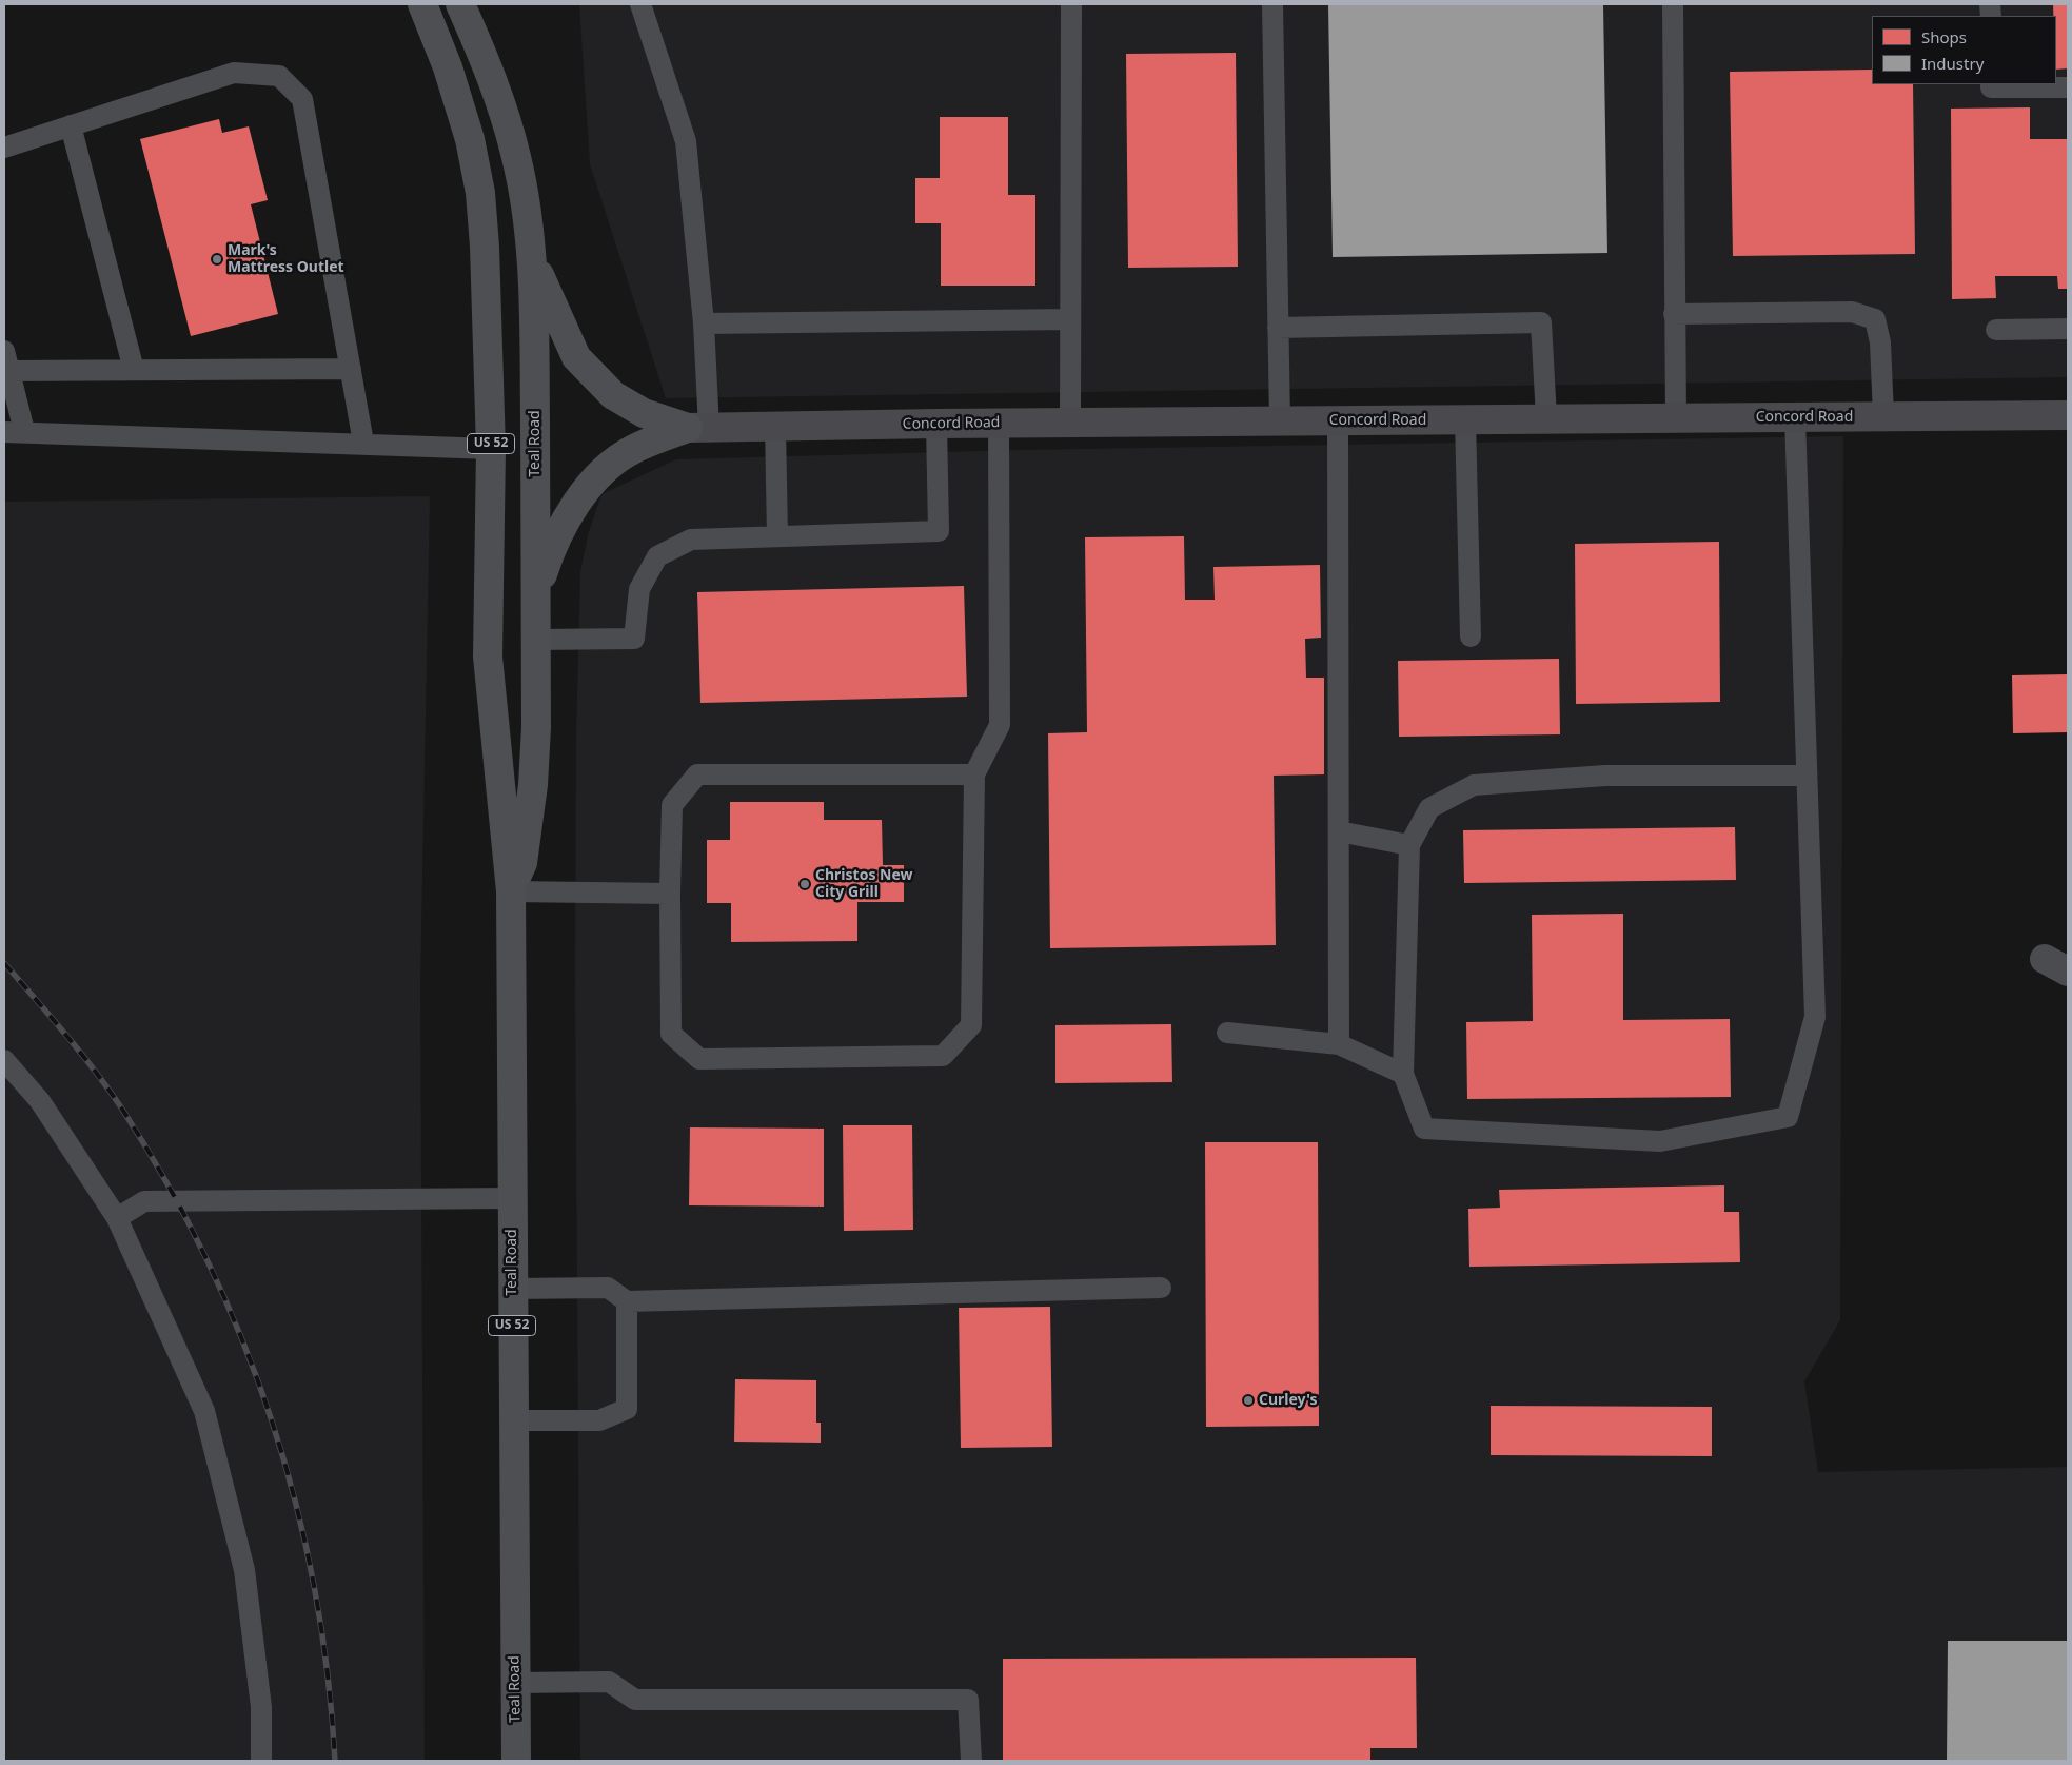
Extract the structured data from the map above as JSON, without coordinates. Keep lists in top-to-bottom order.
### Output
{
  "streets": {
    "main road": ["US 52", "Teal Road"],
    "street": ["Concord Road"]
  },
  "crossings": [
    ["US 52", "Teal Road"]
  ],
  "places": ["Mark's Mattress Outlet", "Christos New City Grill", "Curley's"],
  "legend": ["Shops", "Industry"]
}
